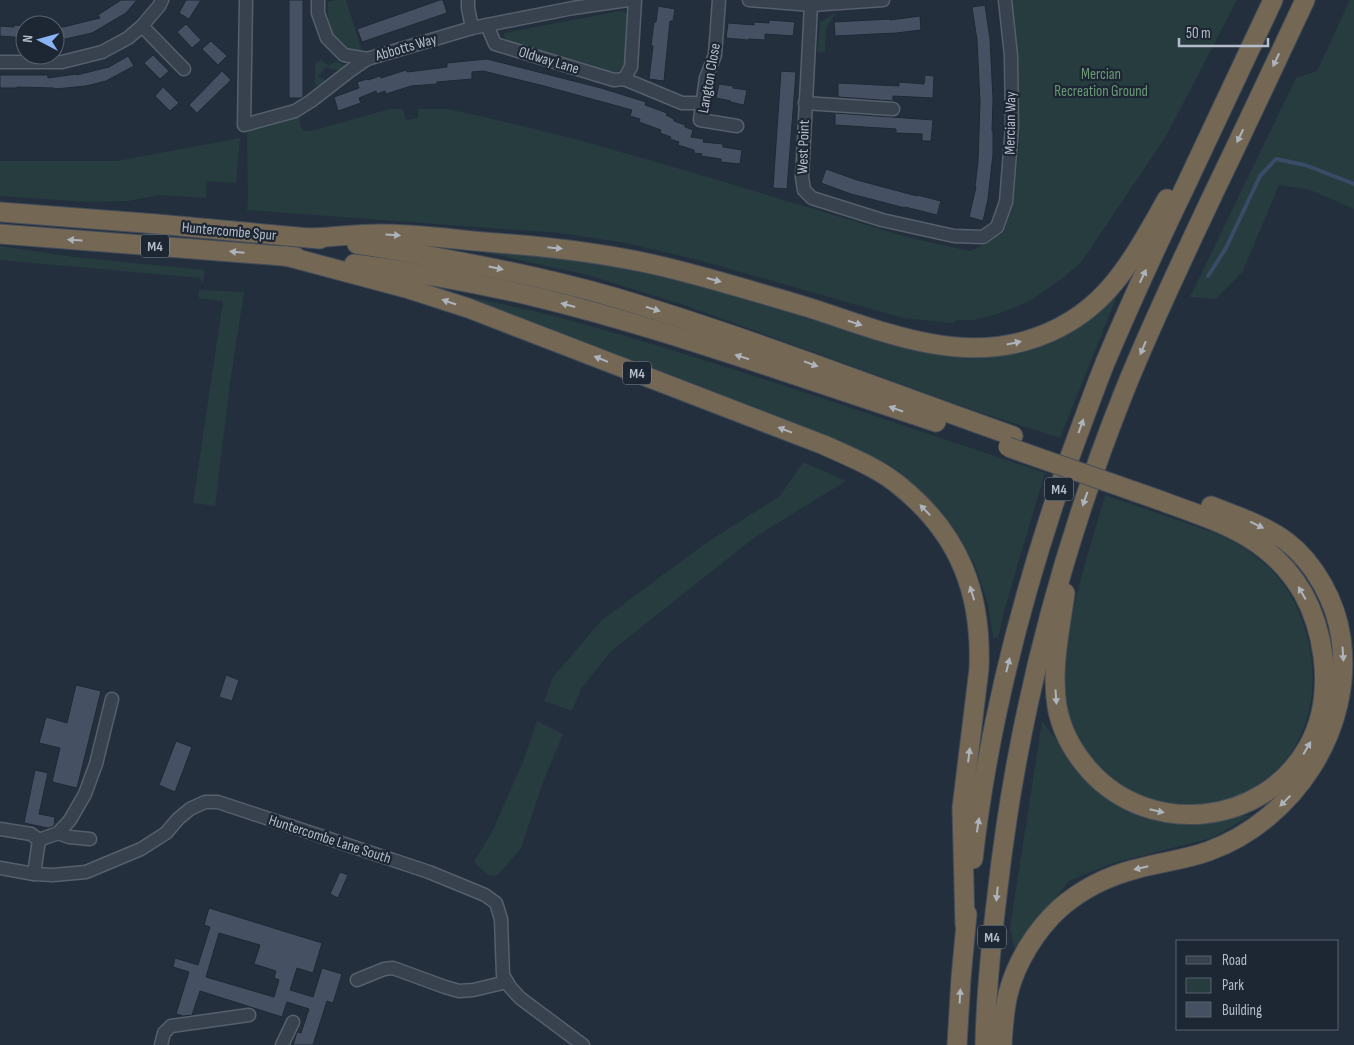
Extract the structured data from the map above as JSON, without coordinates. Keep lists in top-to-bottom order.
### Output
{
  "streets": {
    "highway": ["Huntercombe Spur", "M4"],
    "street": [
      "Abbotts Way",
      "Oldway Lane",
      "Langton Close",
      "Mercian Way",
      "West Point",
      "Huntercombe Lane South"
    ]
  },
  "crossings": [
    ["Mercian Way", "West Point"],
    ["Huntercombe Spur", "M4"]
  ],
  "parks": ["Mercian Recreation Ground"],
  "legend": ["Road", "Park", "Building"],
  "scale_bar": "50 m",
  "north": "left"
}
